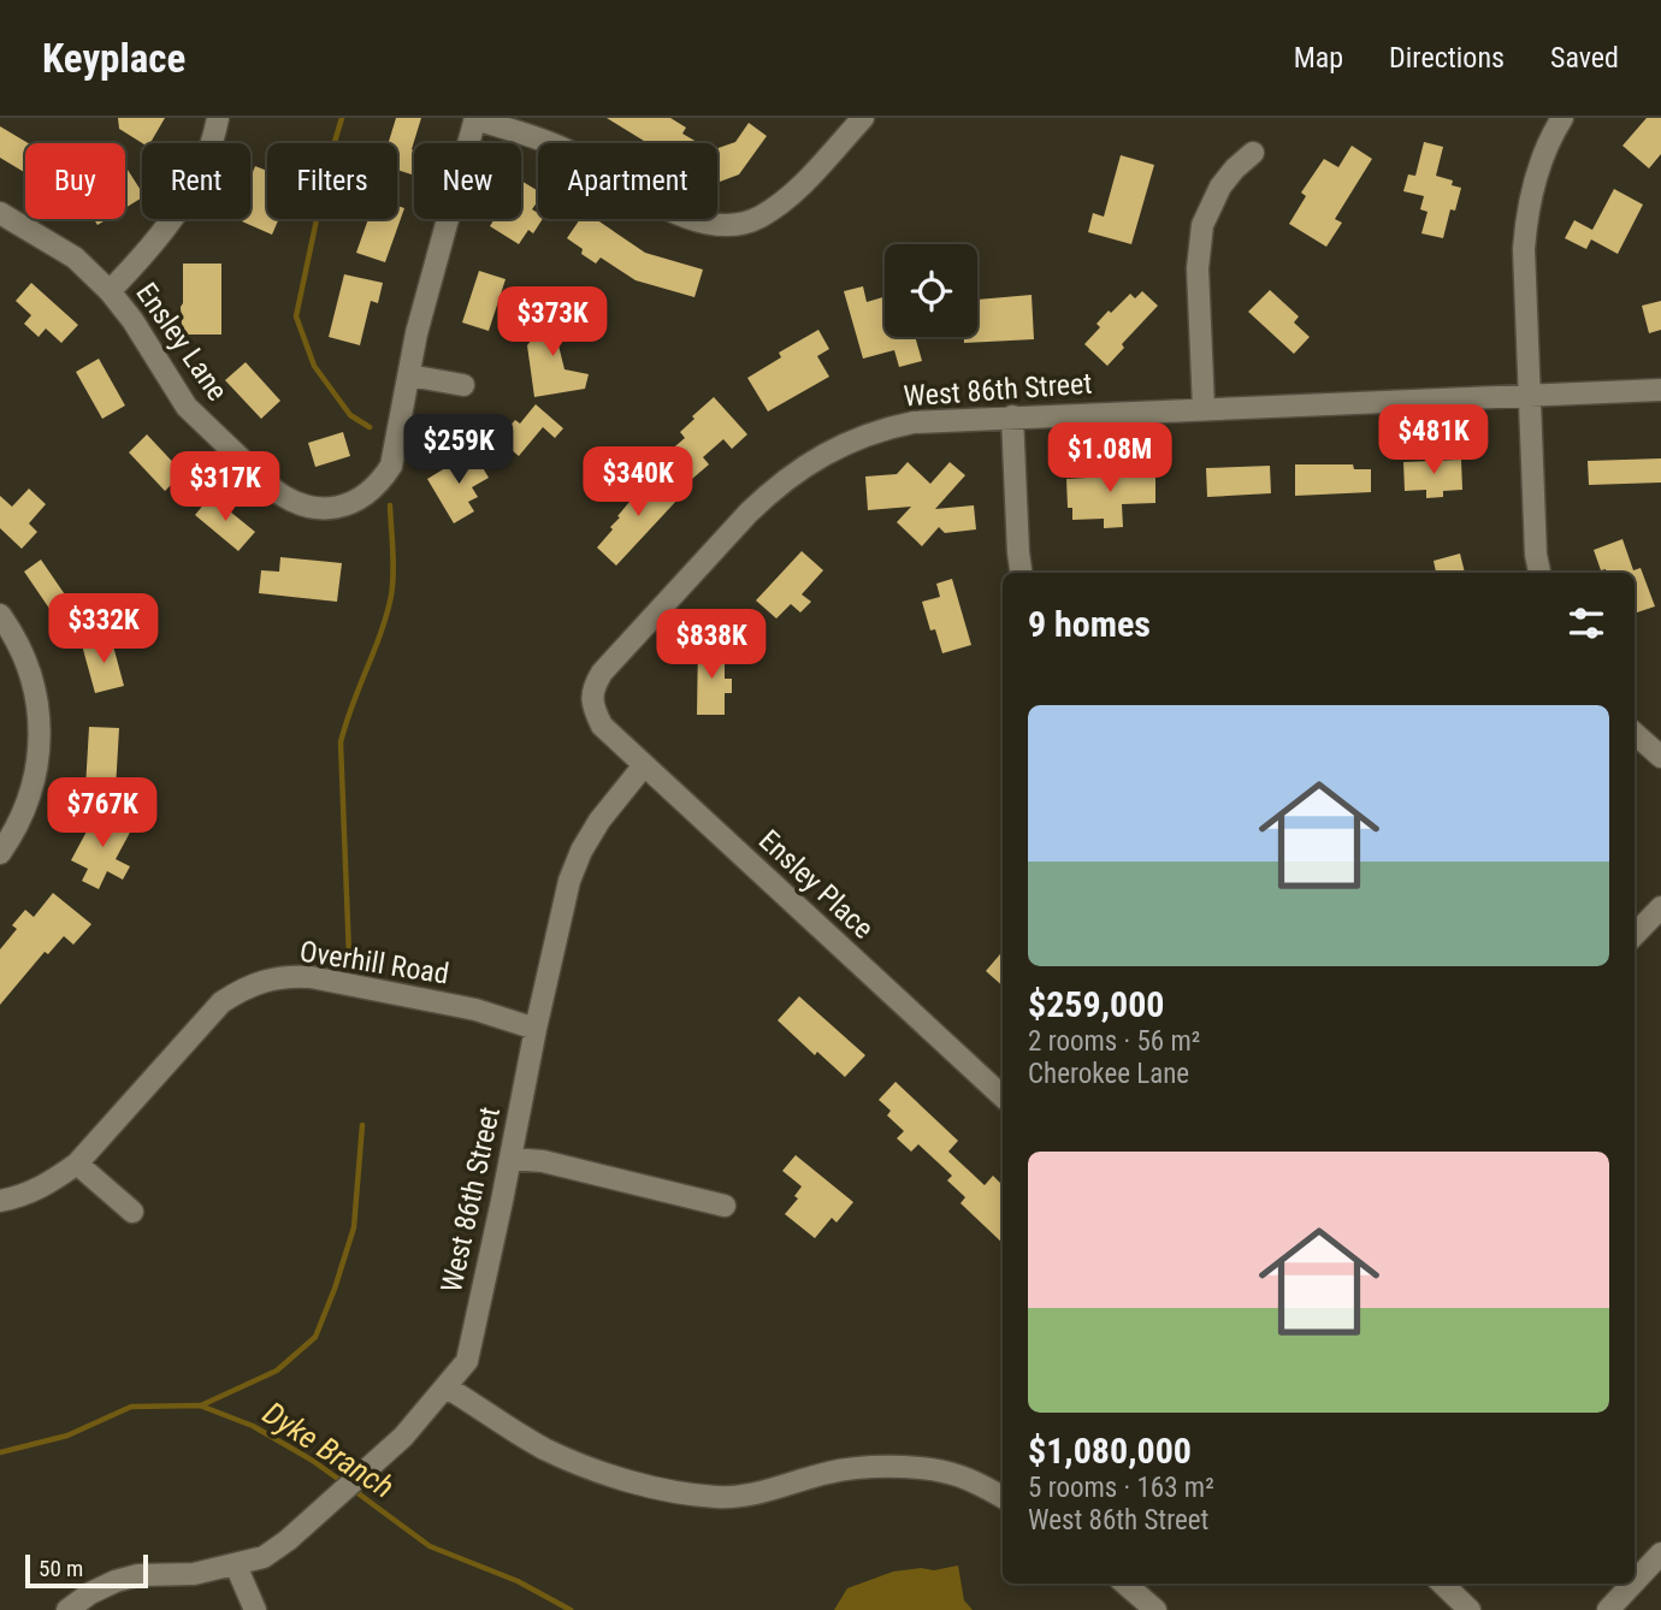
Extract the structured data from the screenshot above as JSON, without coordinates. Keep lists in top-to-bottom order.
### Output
{
  "streets": {
    "street": [
      "Ensley Lane",
      "West 86th Street",
      "Ensley Place",
      "Overhill Road"
    ]
  },
  "crossings": [
    ["West 86th Street", "Ensley Place"],
    ["West 86th Street", "Overhill Road"]
  ],
  "water": ["Dyke Branch"],
  "scale_bar": "50 m",
  "page": {
    "header": "Keyplace",
    "nav": ["Map", "Directions", "Saved"],
    "chip": [
      "Buy",
      "Rent",
      "Filters",
      "New",
      "Apartment"
    ],
    "price": [
      "$373K",
      "$481K",
      "$259K",
      "$1.08M",
      "$340K",
      "$317K",
      "$332K",
      "$838K",
      "$767K"
    ],
    "heading": "9 homes",
    "list": [
      {
        "name": "$259,000",
        "note": "2 rooms · 56 m² · Cherokee Lane"
      },
      {
        "name": "$1,080,000",
        "note": "5 rooms · 163 m² · West 86th Street"
      }
    ],
    "scale": "50 m"
  }
}
